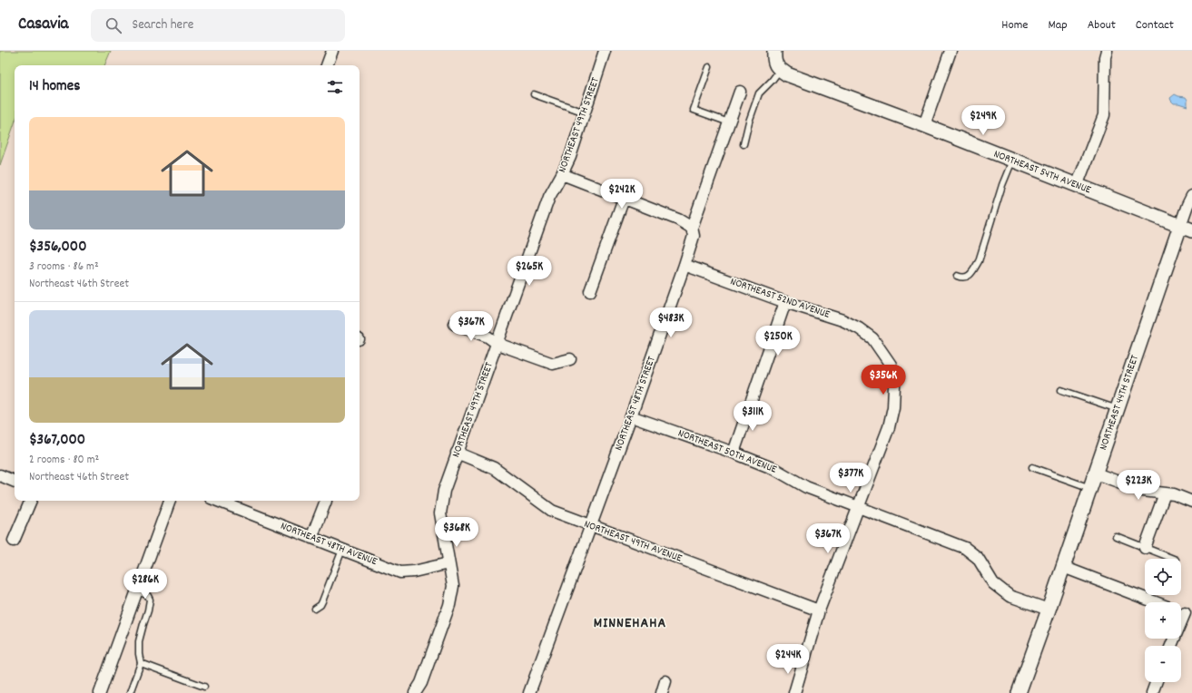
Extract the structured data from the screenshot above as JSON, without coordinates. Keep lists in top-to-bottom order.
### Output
{
  "streets": {
    "street": [
      "NORTHEAST 49TH STREET",
      "NORTHEAST 54TH AVENUE",
      "NORTHEAST 52ND AVENUE",
      "NORTHEAST 44TH STREET",
      "NORTHEAST 48TH STREET",
      "NORTHEAST 50TH AVENUE",
      "NORTHEAST 49TH AVENUE",
      "NORTHEAST 48TH AVENUE"
    ]
  },
  "crossings": [
    ["NORTHEAST 49TH STREET", "NORTHEAST 49TH AVENUE"],
    ["NORTHEAST 49TH STREET", "NORTHEAST 48TH AVENUE"],
    ["NORTHEAST 54TH AVENUE", "NORTHEAST 44TH STREET"],
    ["NORTHEAST 52ND AVENUE", "NORTHEAST 48TH STREET"],
    ["NORTHEAST 52ND AVENUE", "NORTHEAST 50TH AVENUE"],
    ["NORTHEAST 52ND AVENUE", "NORTHEAST 49TH AVENUE"],
    ["NORTHEAST 44TH STREET", "NORTHEAST 50TH AVENUE"],
    ["NORTHEAST 48TH STREET", "NORTHEAST 50TH AVENUE"],
    ["NORTHEAST 48TH STREET", "NORTHEAST 49TH AVENUE"]
  ],
  "districts": ["MINNEHAHA"],
  "page": {
    "header": "Casavia",
    "search": "Search here",
    "nav": [
      "Home",
      "Map",
      "About",
      "Contact"
    ],
    "heading": "14 homes",
    "price": [
      "$249K",
      "$242K",
      "$265K",
      "$483K",
      "$367K",
      "$250K",
      "$356K",
      "$311K",
      "$377K",
      "$223K",
      "$368K",
      "$367K",
      "$286K",
      "$244K"
    ],
    "list": [
      {
        "name": "$356,000",
        "note": "3 rooms · 86 m² · Northeast 46th Street"
      },
      {
        "name": "$367,000",
        "note": "2 rooms · 80 m² · Northeast 46th Street"
      }
    ],
    "map_buttons": ["+", "−"]
  }
}
